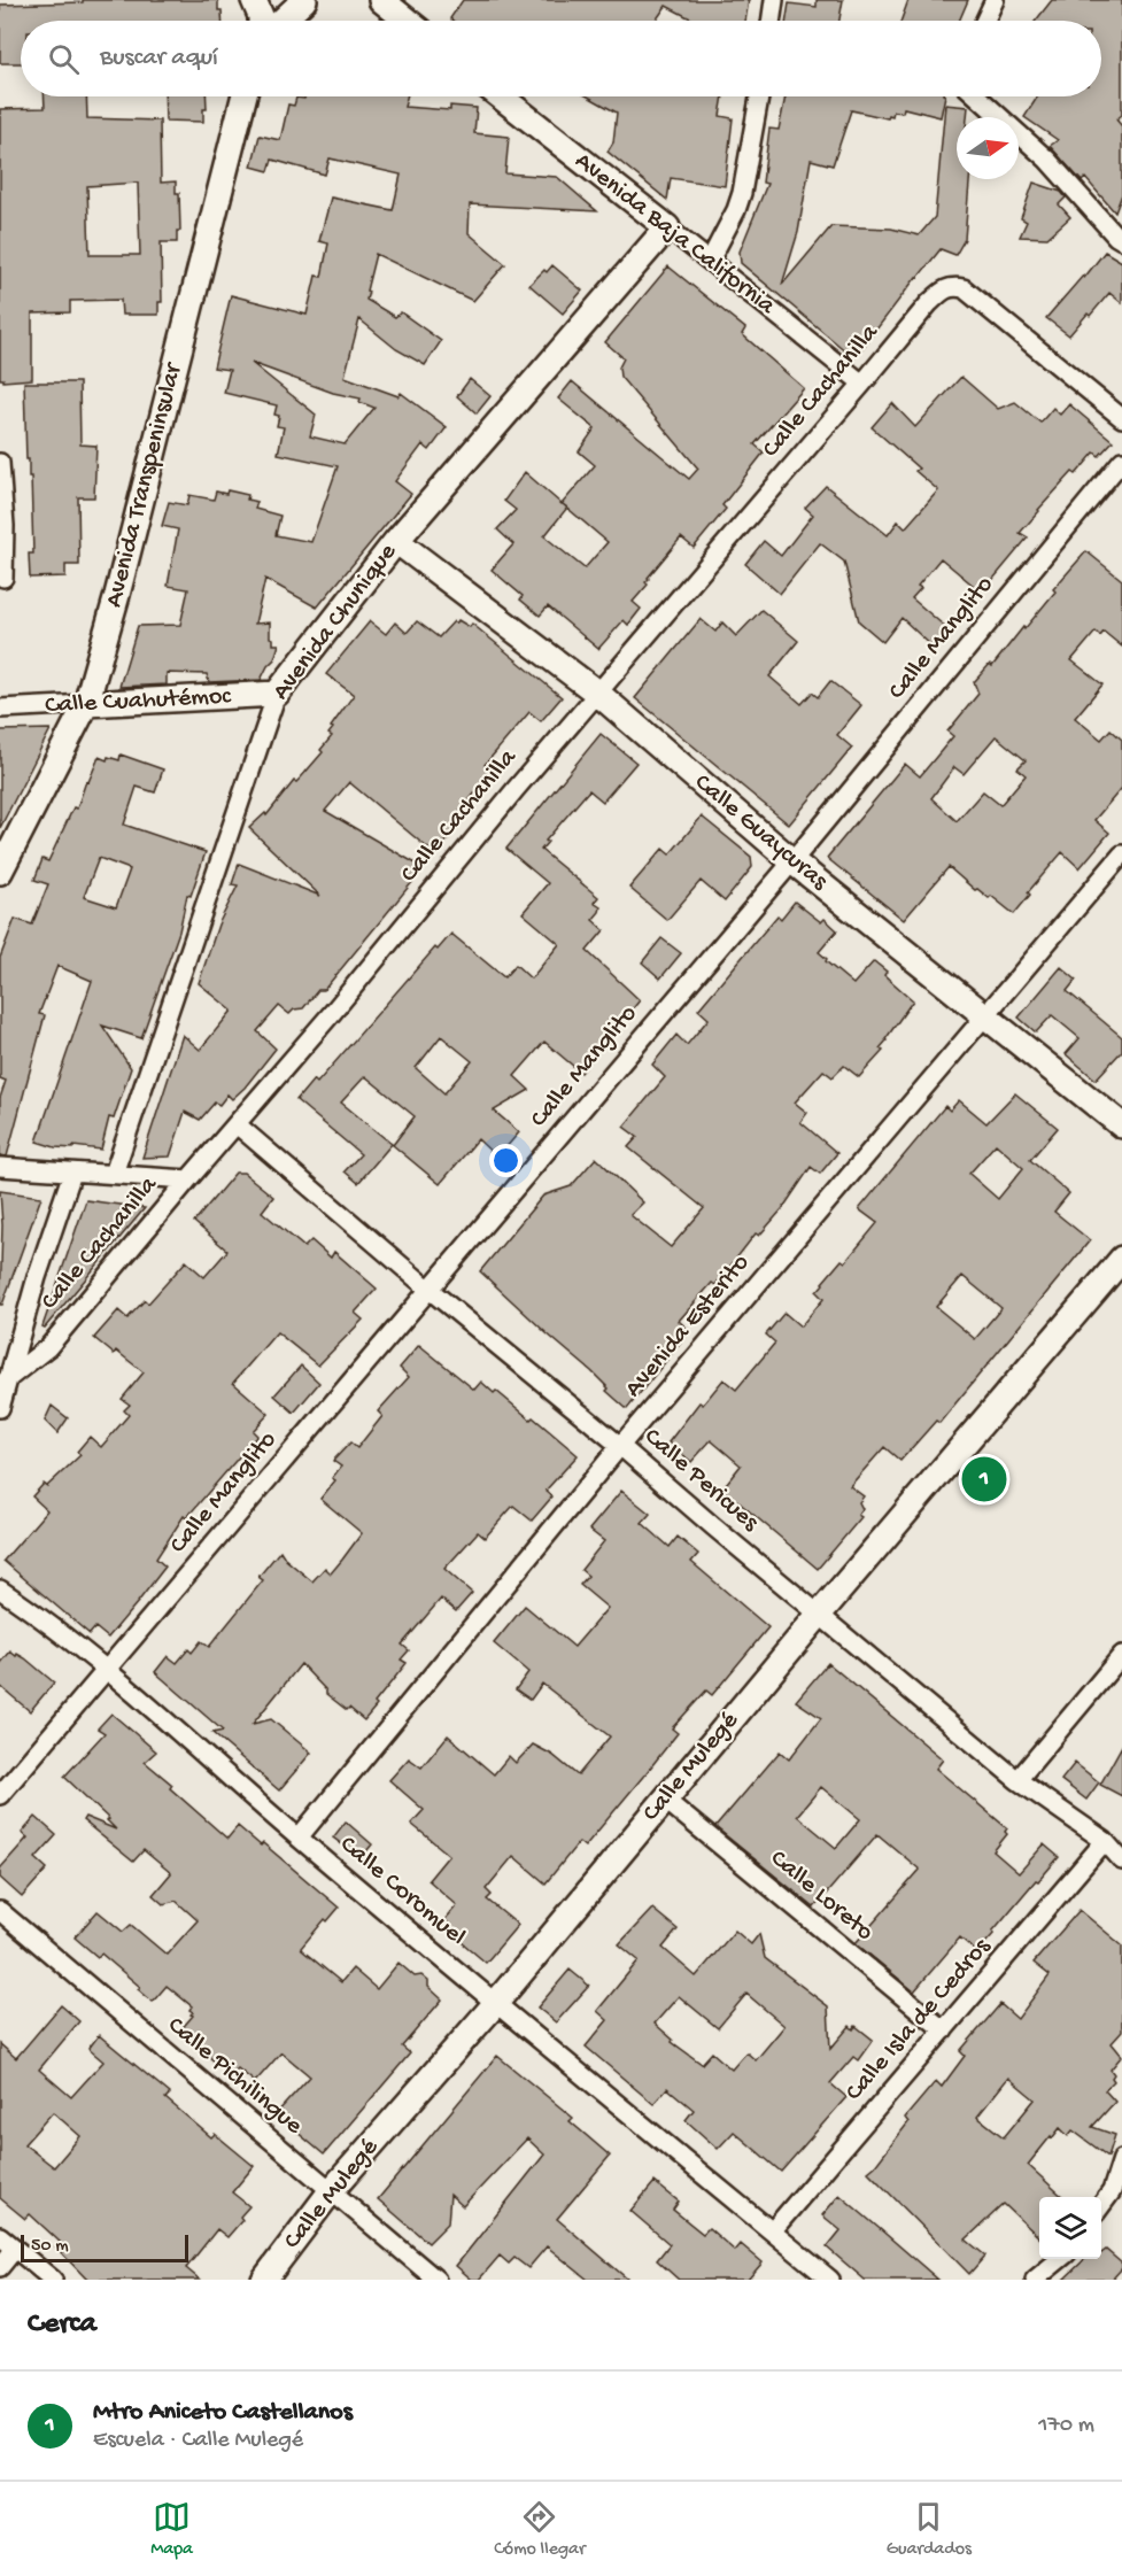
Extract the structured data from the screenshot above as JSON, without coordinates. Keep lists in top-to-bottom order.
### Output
{
  "streets": {
    "street": [
      "Avenida Baja California",
      "Calle Cachanilla",
      "Avenida Transpeninsular",
      "Avenida Chunique",
      "Calle Manglito",
      "Calle Cuahutémoc",
      "Calle Guaycuras",
      "Avenida Esterito",
      "Calle Pericues",
      "Calle Mulegé",
      "Calle Coromuel",
      "Calle Loreto",
      "Calle Isla de Cedros",
      "Calle Pichilingue"
    ]
  },
  "crossings": [
    ["Avenida Baja California", "Calle Cachanilla"],
    ["Avenida Baja California", "Avenida Chunique"],
    ["Calle Cachanilla", "Calle Guaycuras"],
    ["Calle Cachanilla", "Calle Pericues"],
    ["Avenida Transpeninsular", "Calle Cuahutémoc"],
    ["Avenida Chunique", "Calle Cuahutémoc"],
    ["Avenida Chunique", "Calle Guaycuras"],
    ["Calle Manglito", "Calle Guaycuras"],
    ["Calle Manglito", "Calle Pericues"],
    ["Calle Manglito", "Calle Coromuel"],
    ["Calle Guaycuras", "Avenida Esterito"],
    ["Avenida Esterito", "Calle Pericues"],
    ["Avenida Esterito", "Calle Coromuel"],
    ["Calle Pericues", "Calle Mulegé"],
    ["Calle Pericues", "Calle Isla de Cedros"],
    ["Calle Mulegé", "Calle Coromuel"],
    ["Calle Mulegé", "Calle Loreto"],
    ["Calle Mulegé", "Calle Pichilingue"],
    ["Calle Coromuel", "Calle Isla de Cedros"],
    ["Calle Loreto", "Calle Isla de Cedros"]
  ],
  "scale_bar": "50 m",
  "north": "right",
  "page": {
    "search": "Buscar aquí",
    "pins": "1",
    "scale": "50 m",
    "heading": "Cerca",
    "list": [
      {
        "mark": "1",
        "name": "Mtro Aniceto Castellanos",
        "note": "Escuela · Calle Mulegé",
        "value": "170 m"
      }
    ],
    "nav": ["Mapa", "Cómo llegar", "Guardados"]
  }
}
